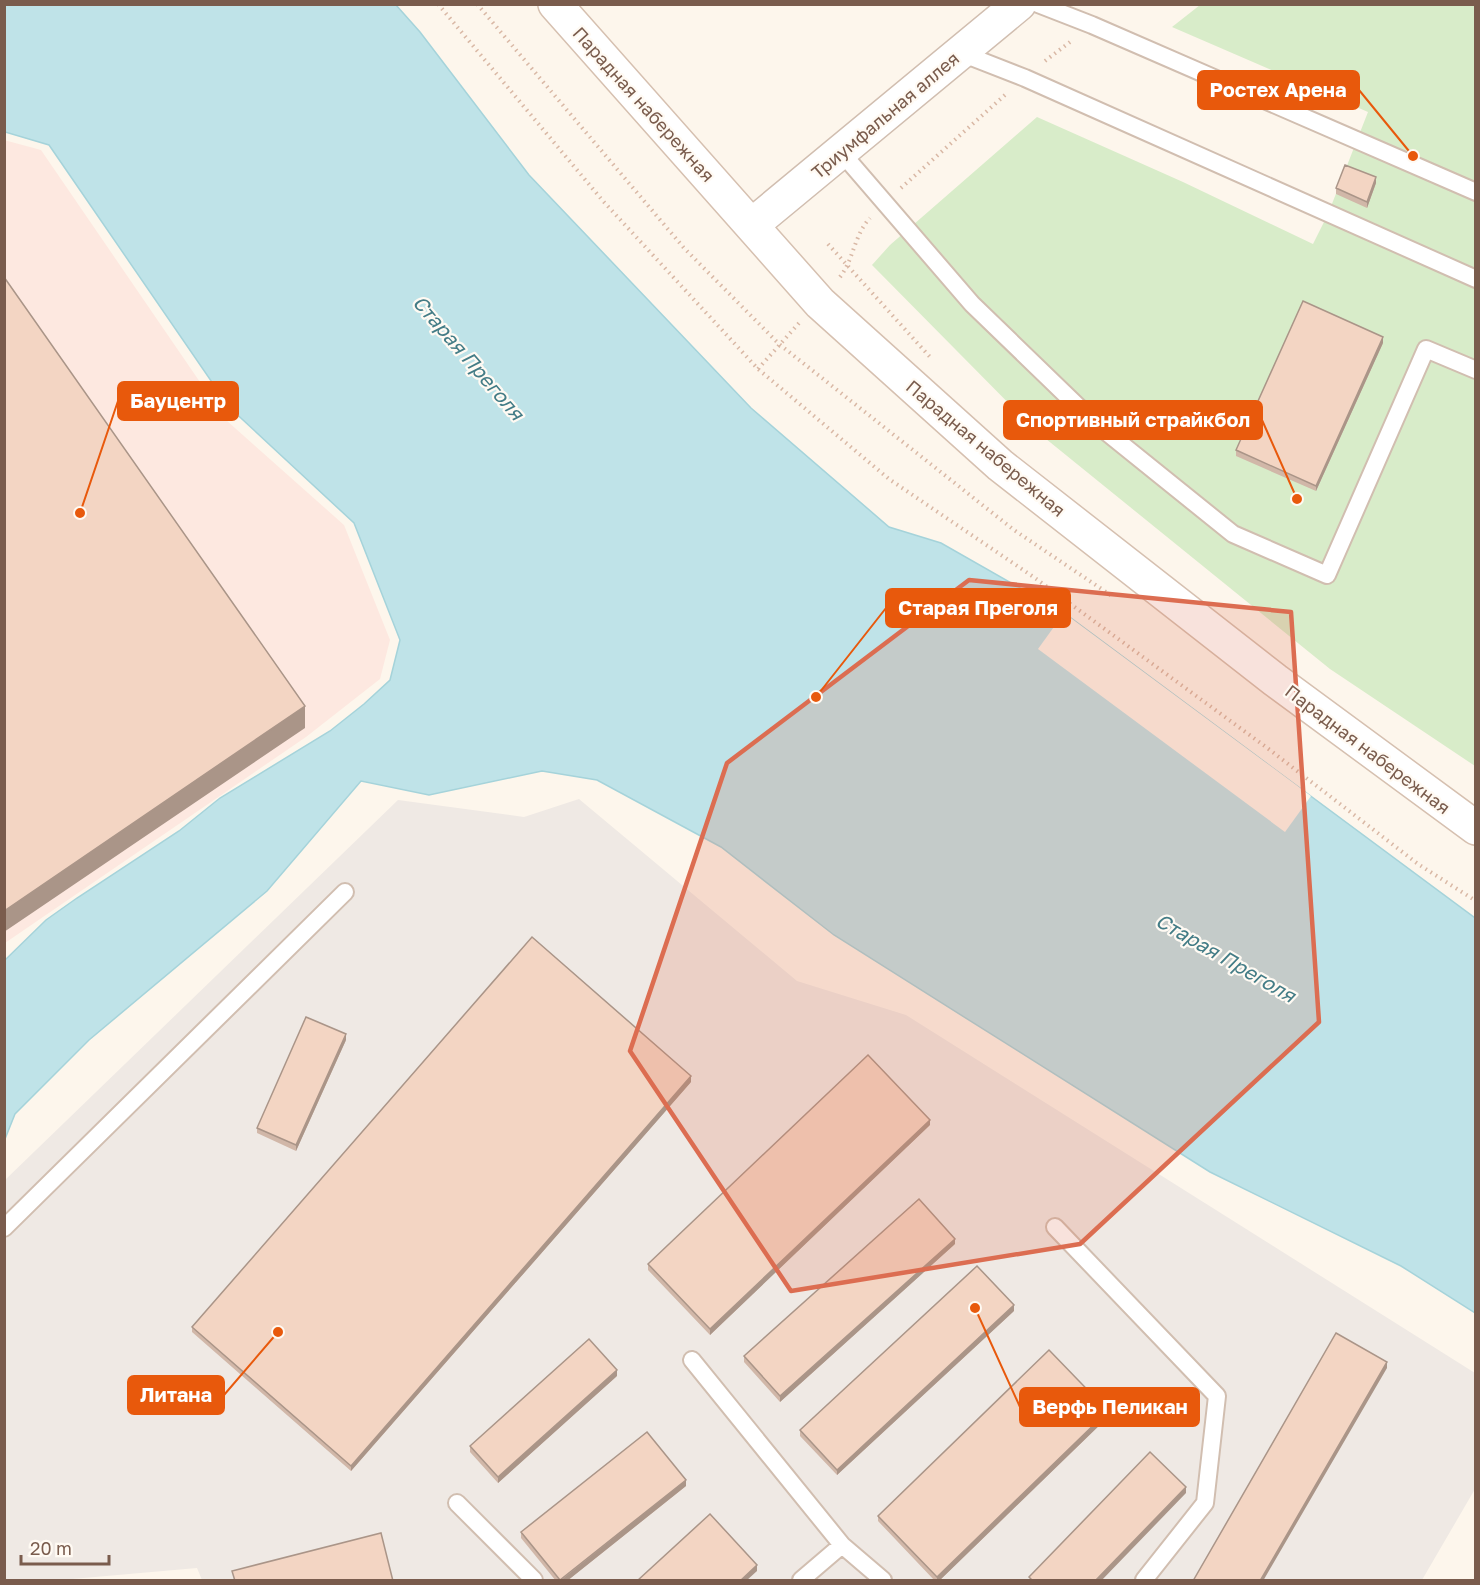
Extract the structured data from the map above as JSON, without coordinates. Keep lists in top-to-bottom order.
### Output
{
  "streets": {
    "main road": ["Парадная набережная", "Триумфальная аллея"]
  },
  "crossings": [
    ["Парадная набережная", "Триумфальная аллея"]
  ],
  "water": ["Старая Преголя"],
  "places": [
    "Ростех Арена",
    "Спортивный страйкбол",
    "Бауцентр",
    "Старая Преголя",
    "Верфь Пеликан",
    "Литана"
  ],
  "scale_bar": "20 m"
}
